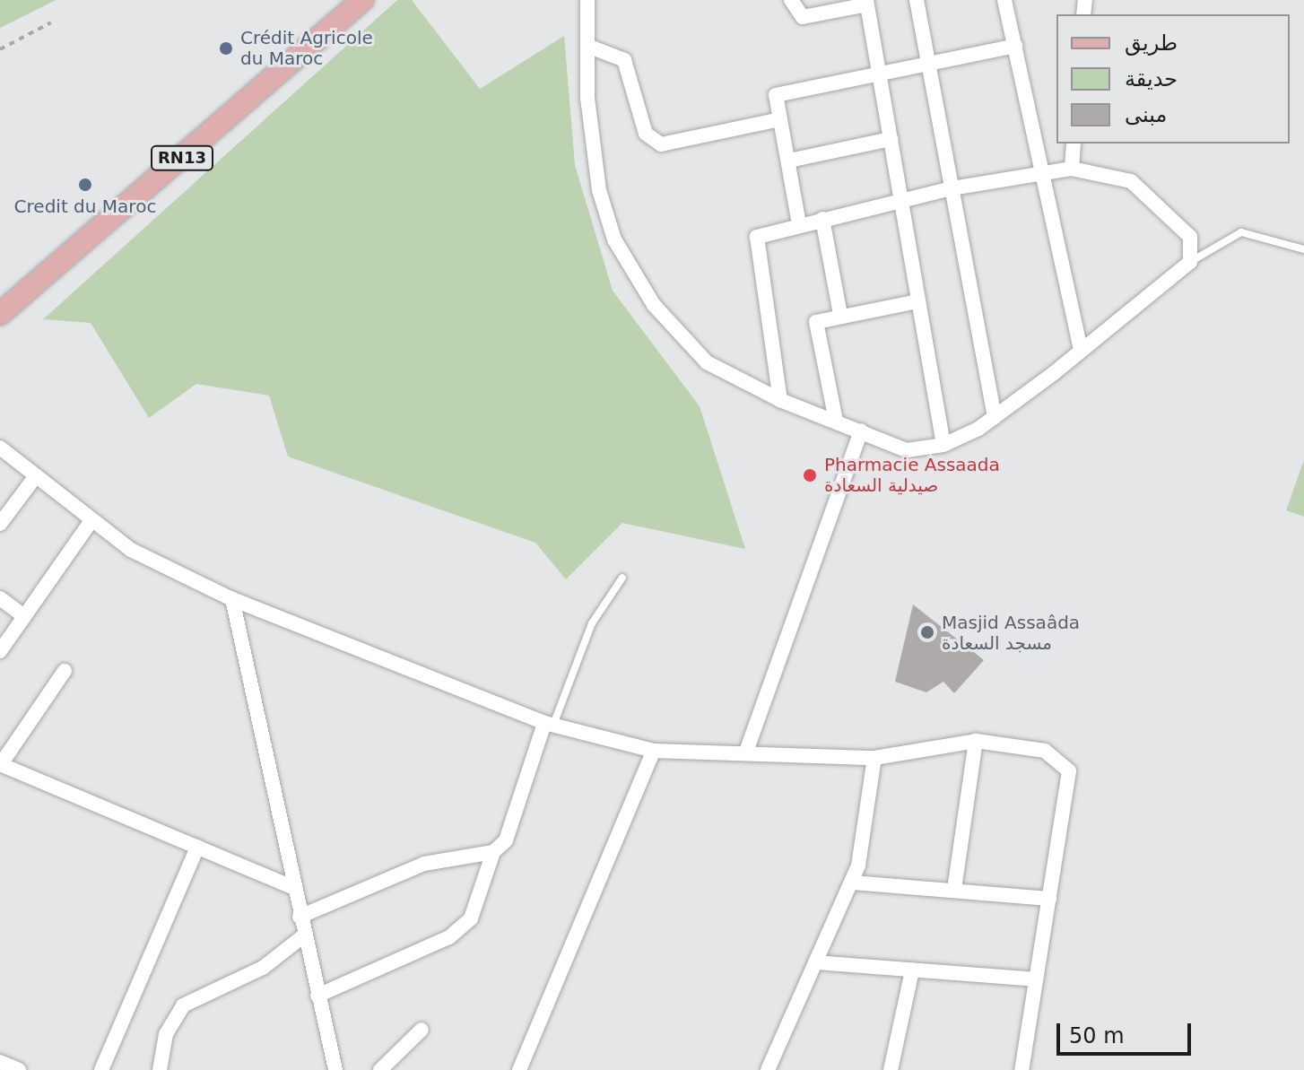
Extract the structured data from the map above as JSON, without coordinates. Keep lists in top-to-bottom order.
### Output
{
  "streets": {
    "main road": ["RN13"]
  },
  "places": [
    "Crédit Agricole du Maroc",
    "Credit du Maroc",
    "Pharmacie Assaada صيدلية السعادة",
    "Masjid Assaâda مسجد السعادة"
  ],
  "legend": ["طريق", "حديقة", "مبنى"],
  "scale_bar": "50 m"
}
